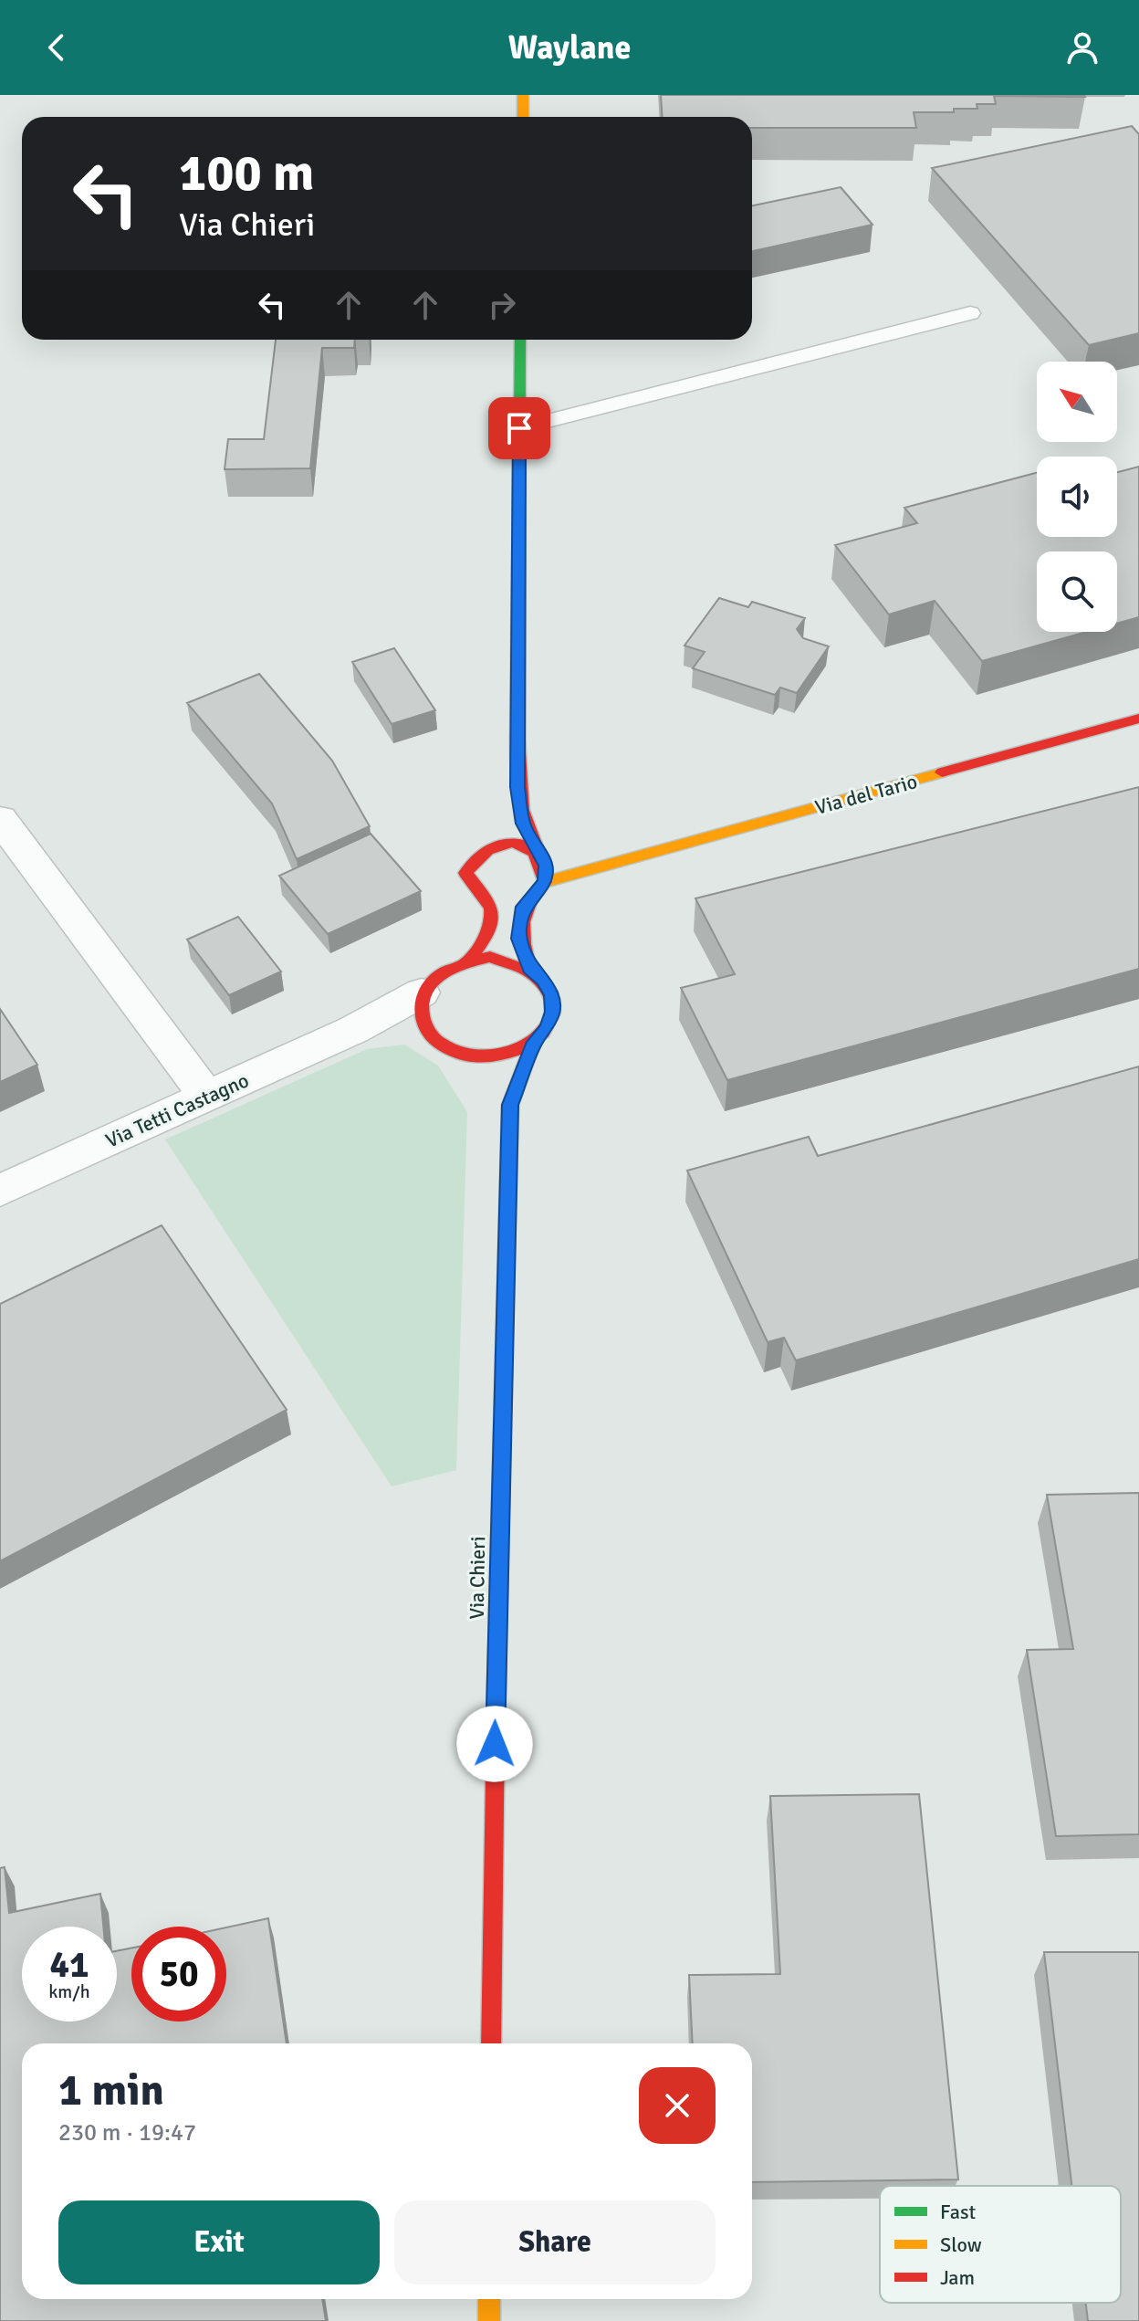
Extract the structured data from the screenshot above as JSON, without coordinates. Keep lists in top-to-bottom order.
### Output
{
  "streets": {
    "main road": ["Via del Tario", "Via Chieri"],
    "street": ["Via Tetti Castagno"]
  },
  "crossings": [
    ["Via del Tario", "Via Chieri"],
    ["Via Tetti Castagno", "Via Chieri"]
  ],
  "legend": ["Fast", "Slow", "Jam"],
  "north": "top left",
  "page": {
    "header": "Waylane",
    "turn": ["100 m", "Via Chieri"],
    "speed": "41 km/h",
    "limit": "50",
    "heading": ["1 min", "230 m · 19:47"],
    "buttons": ["Exit", "Share"]
  }
}
